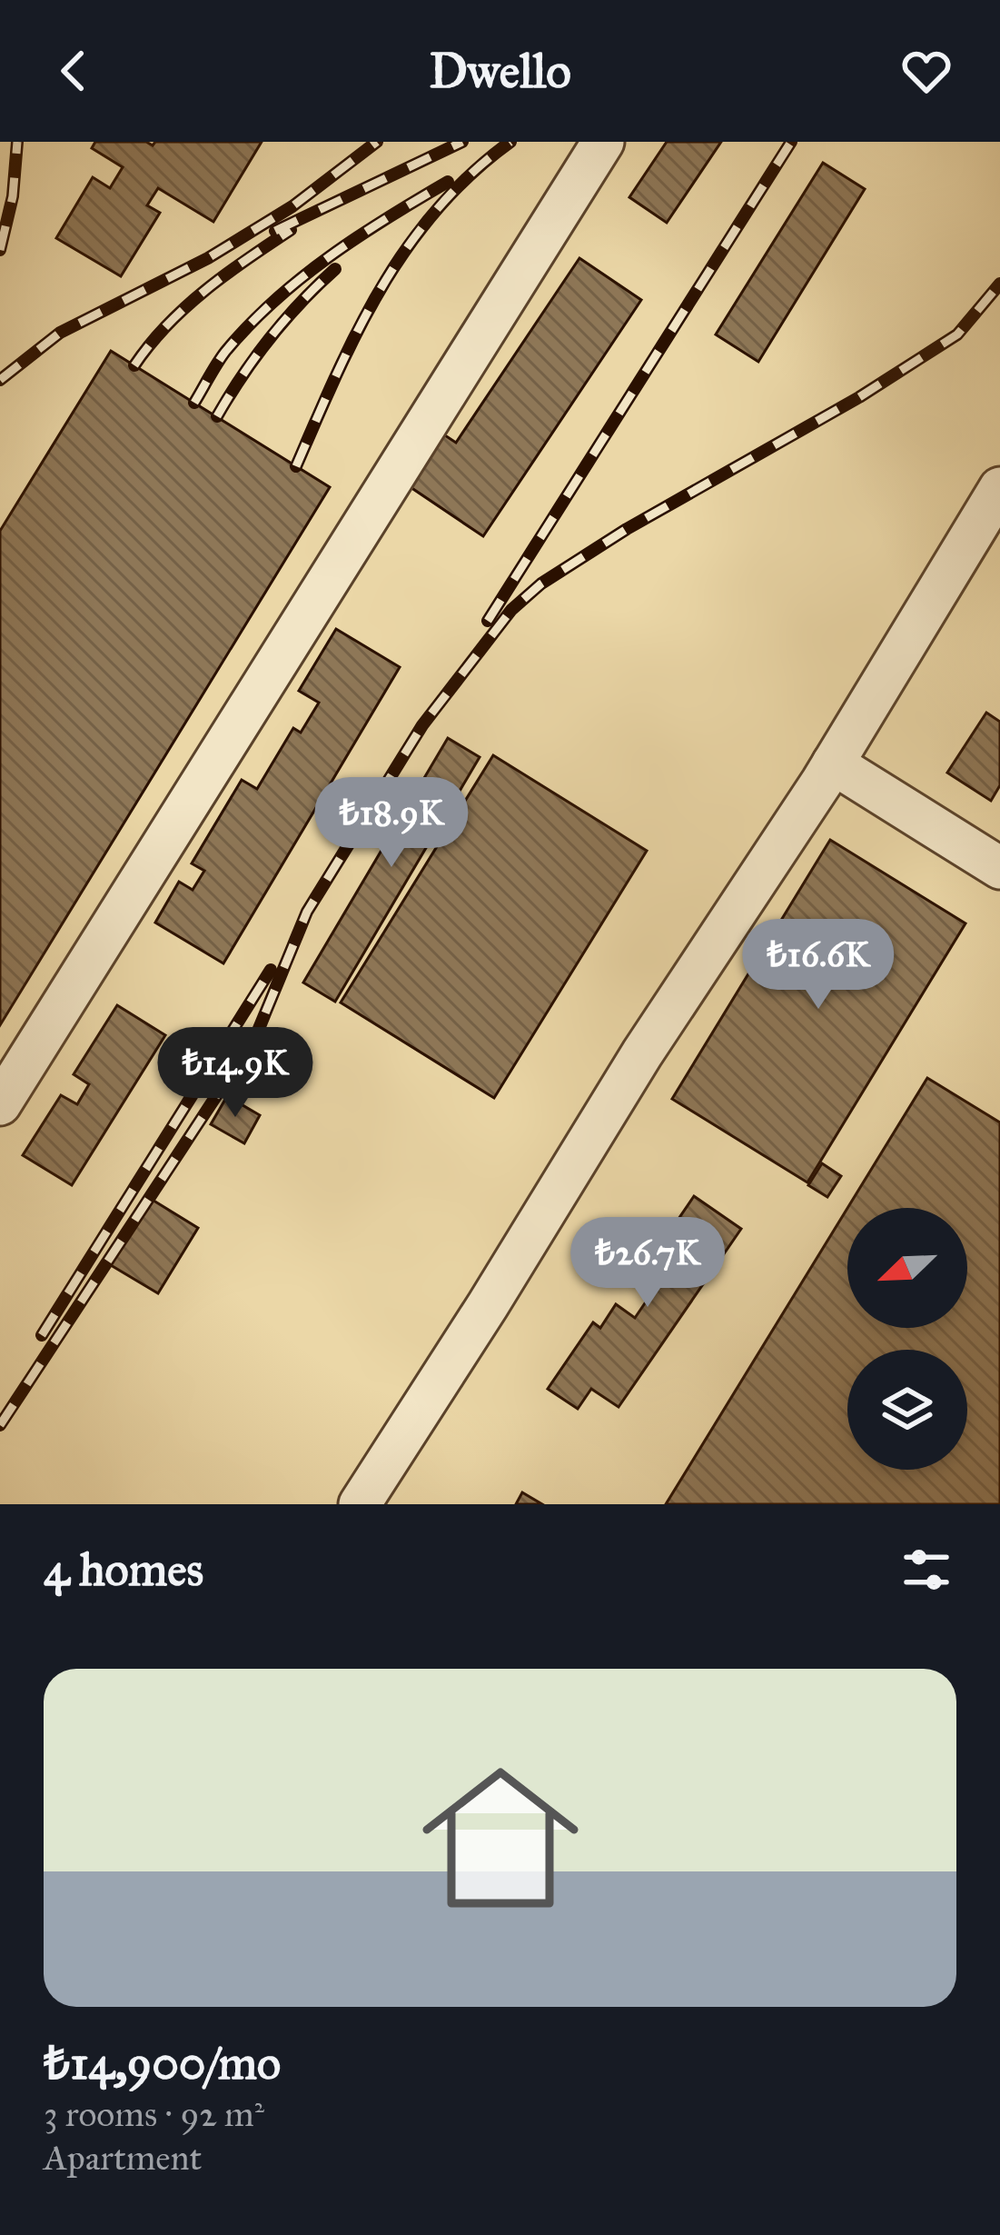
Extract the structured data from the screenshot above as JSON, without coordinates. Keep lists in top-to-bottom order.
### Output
{
  "north": "bottom left",
  "page": {
    "header": "Dwello",
    "price": [
      "₺18.9K",
      "₺16.6K",
      "₺14.9K",
      "₺26.7K"
    ],
    "heading": "4 homes",
    "list": [
      {
        "name": "₺14,900/mo",
        "note": "3 rooms · 92 m² · Apartment"
      }
    ]
  }
}
